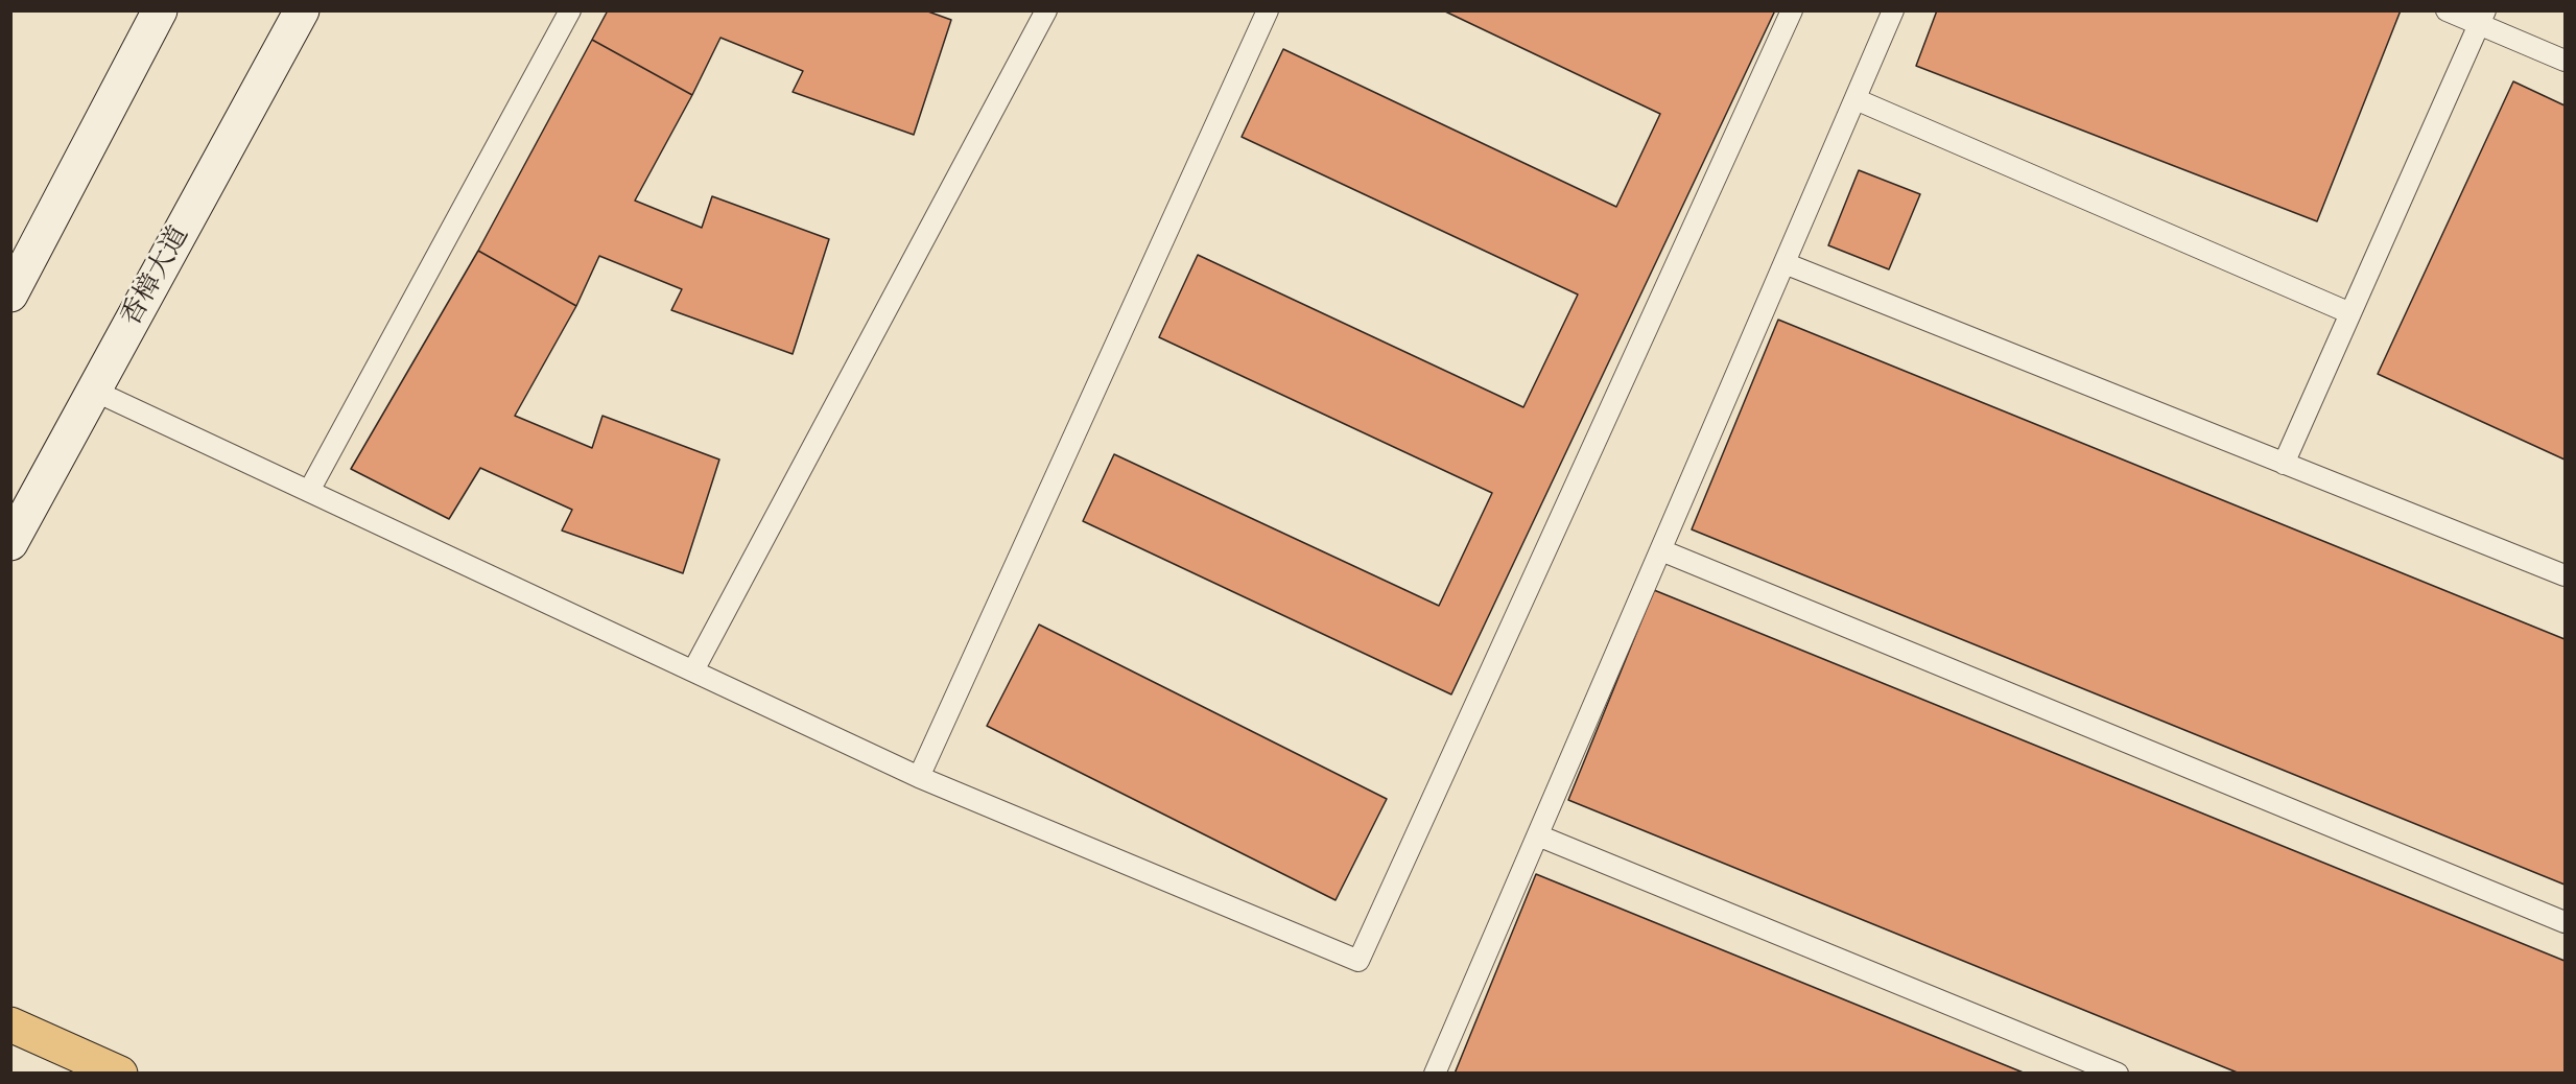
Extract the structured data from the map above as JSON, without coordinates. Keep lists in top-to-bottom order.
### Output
{
  "streets": {
    "main road": ["香樟大道"]
  }
}
